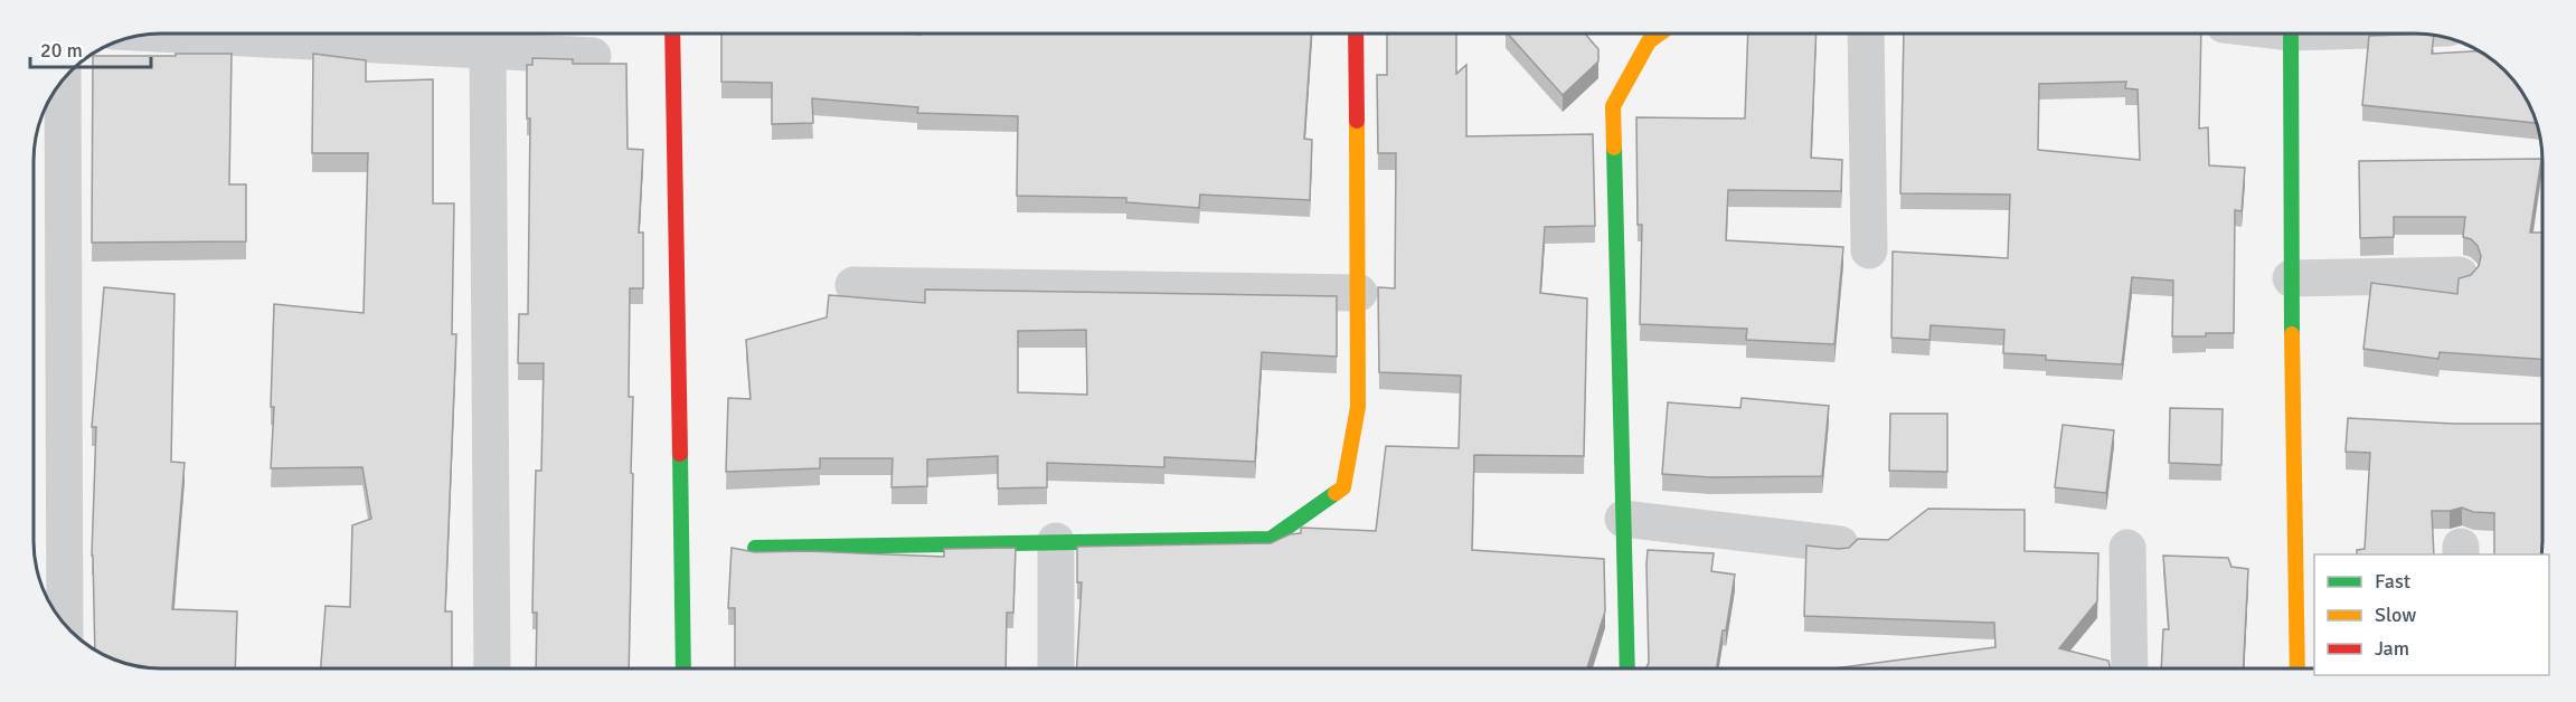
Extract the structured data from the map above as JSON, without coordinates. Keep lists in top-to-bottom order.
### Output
{
  "legend": ["Fast", "Slow", "Jam"],
  "scale_bar": "20 m"
}
